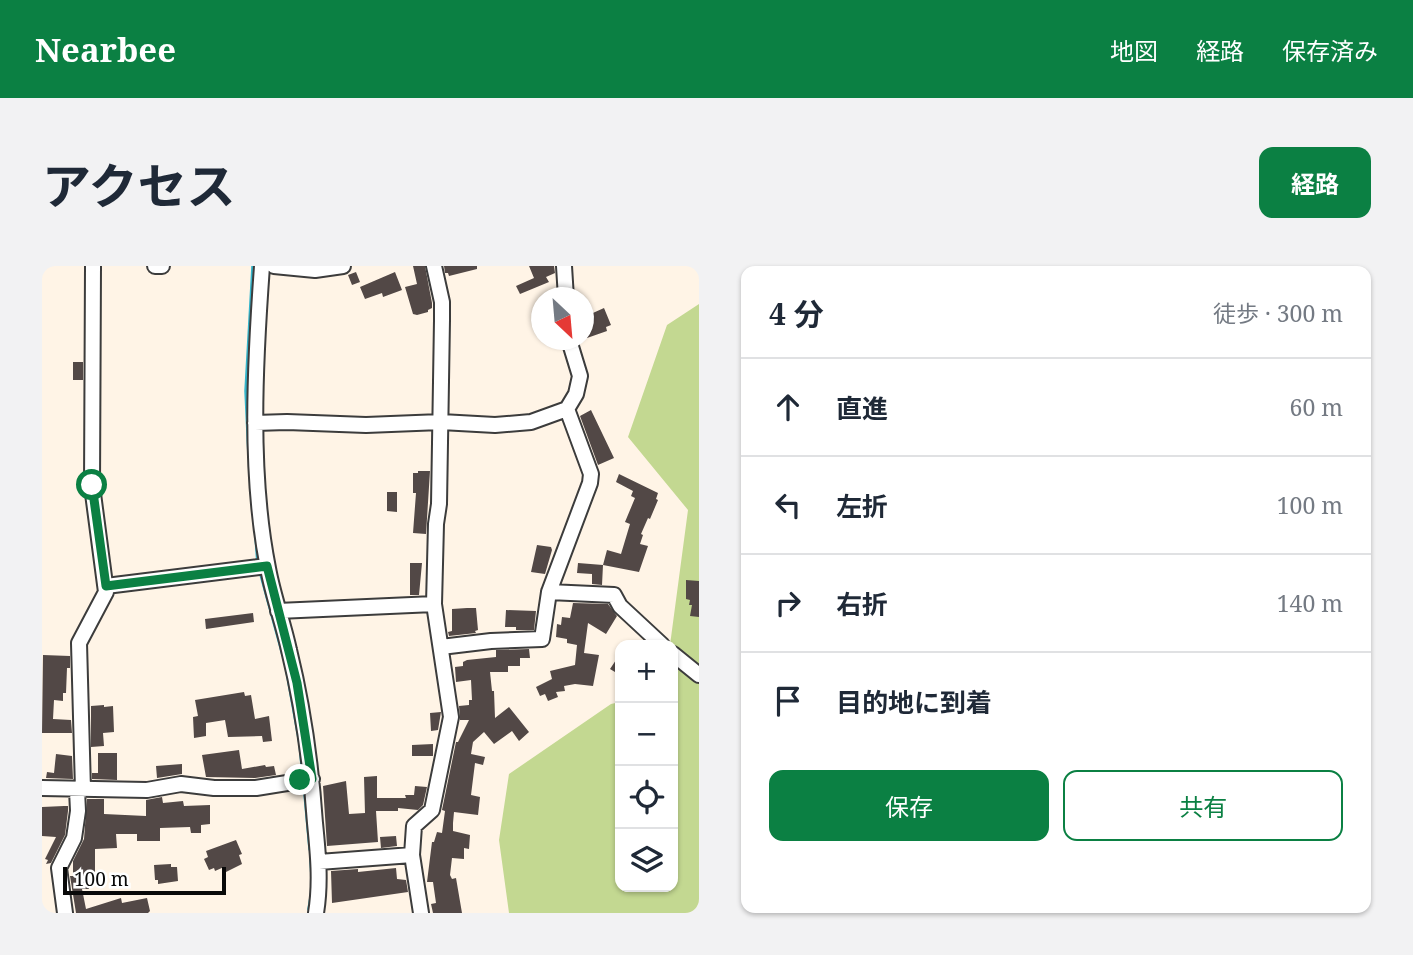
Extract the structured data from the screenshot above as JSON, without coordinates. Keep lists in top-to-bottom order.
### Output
{
  "scale_bar": "100 m",
  "north": "bottom right",
  "page": {
    "header": "Nearbee",
    "nav": ["地図", "経路", "保存済み"],
    "title": "アクセス",
    "buttons": [
      "経路",
      ["保存", "共有"]
    ],
    "heading": ["4 分", "徒歩 · 300 m"],
    "list": [
      ["直進", "60 m"],
      ["左折", "100 m"],
      ["右折", "140 m"],
      "目的地に到着"
    ],
    "map_buttons": ["+", "−"],
    "scale": "100 m"
  }
}
